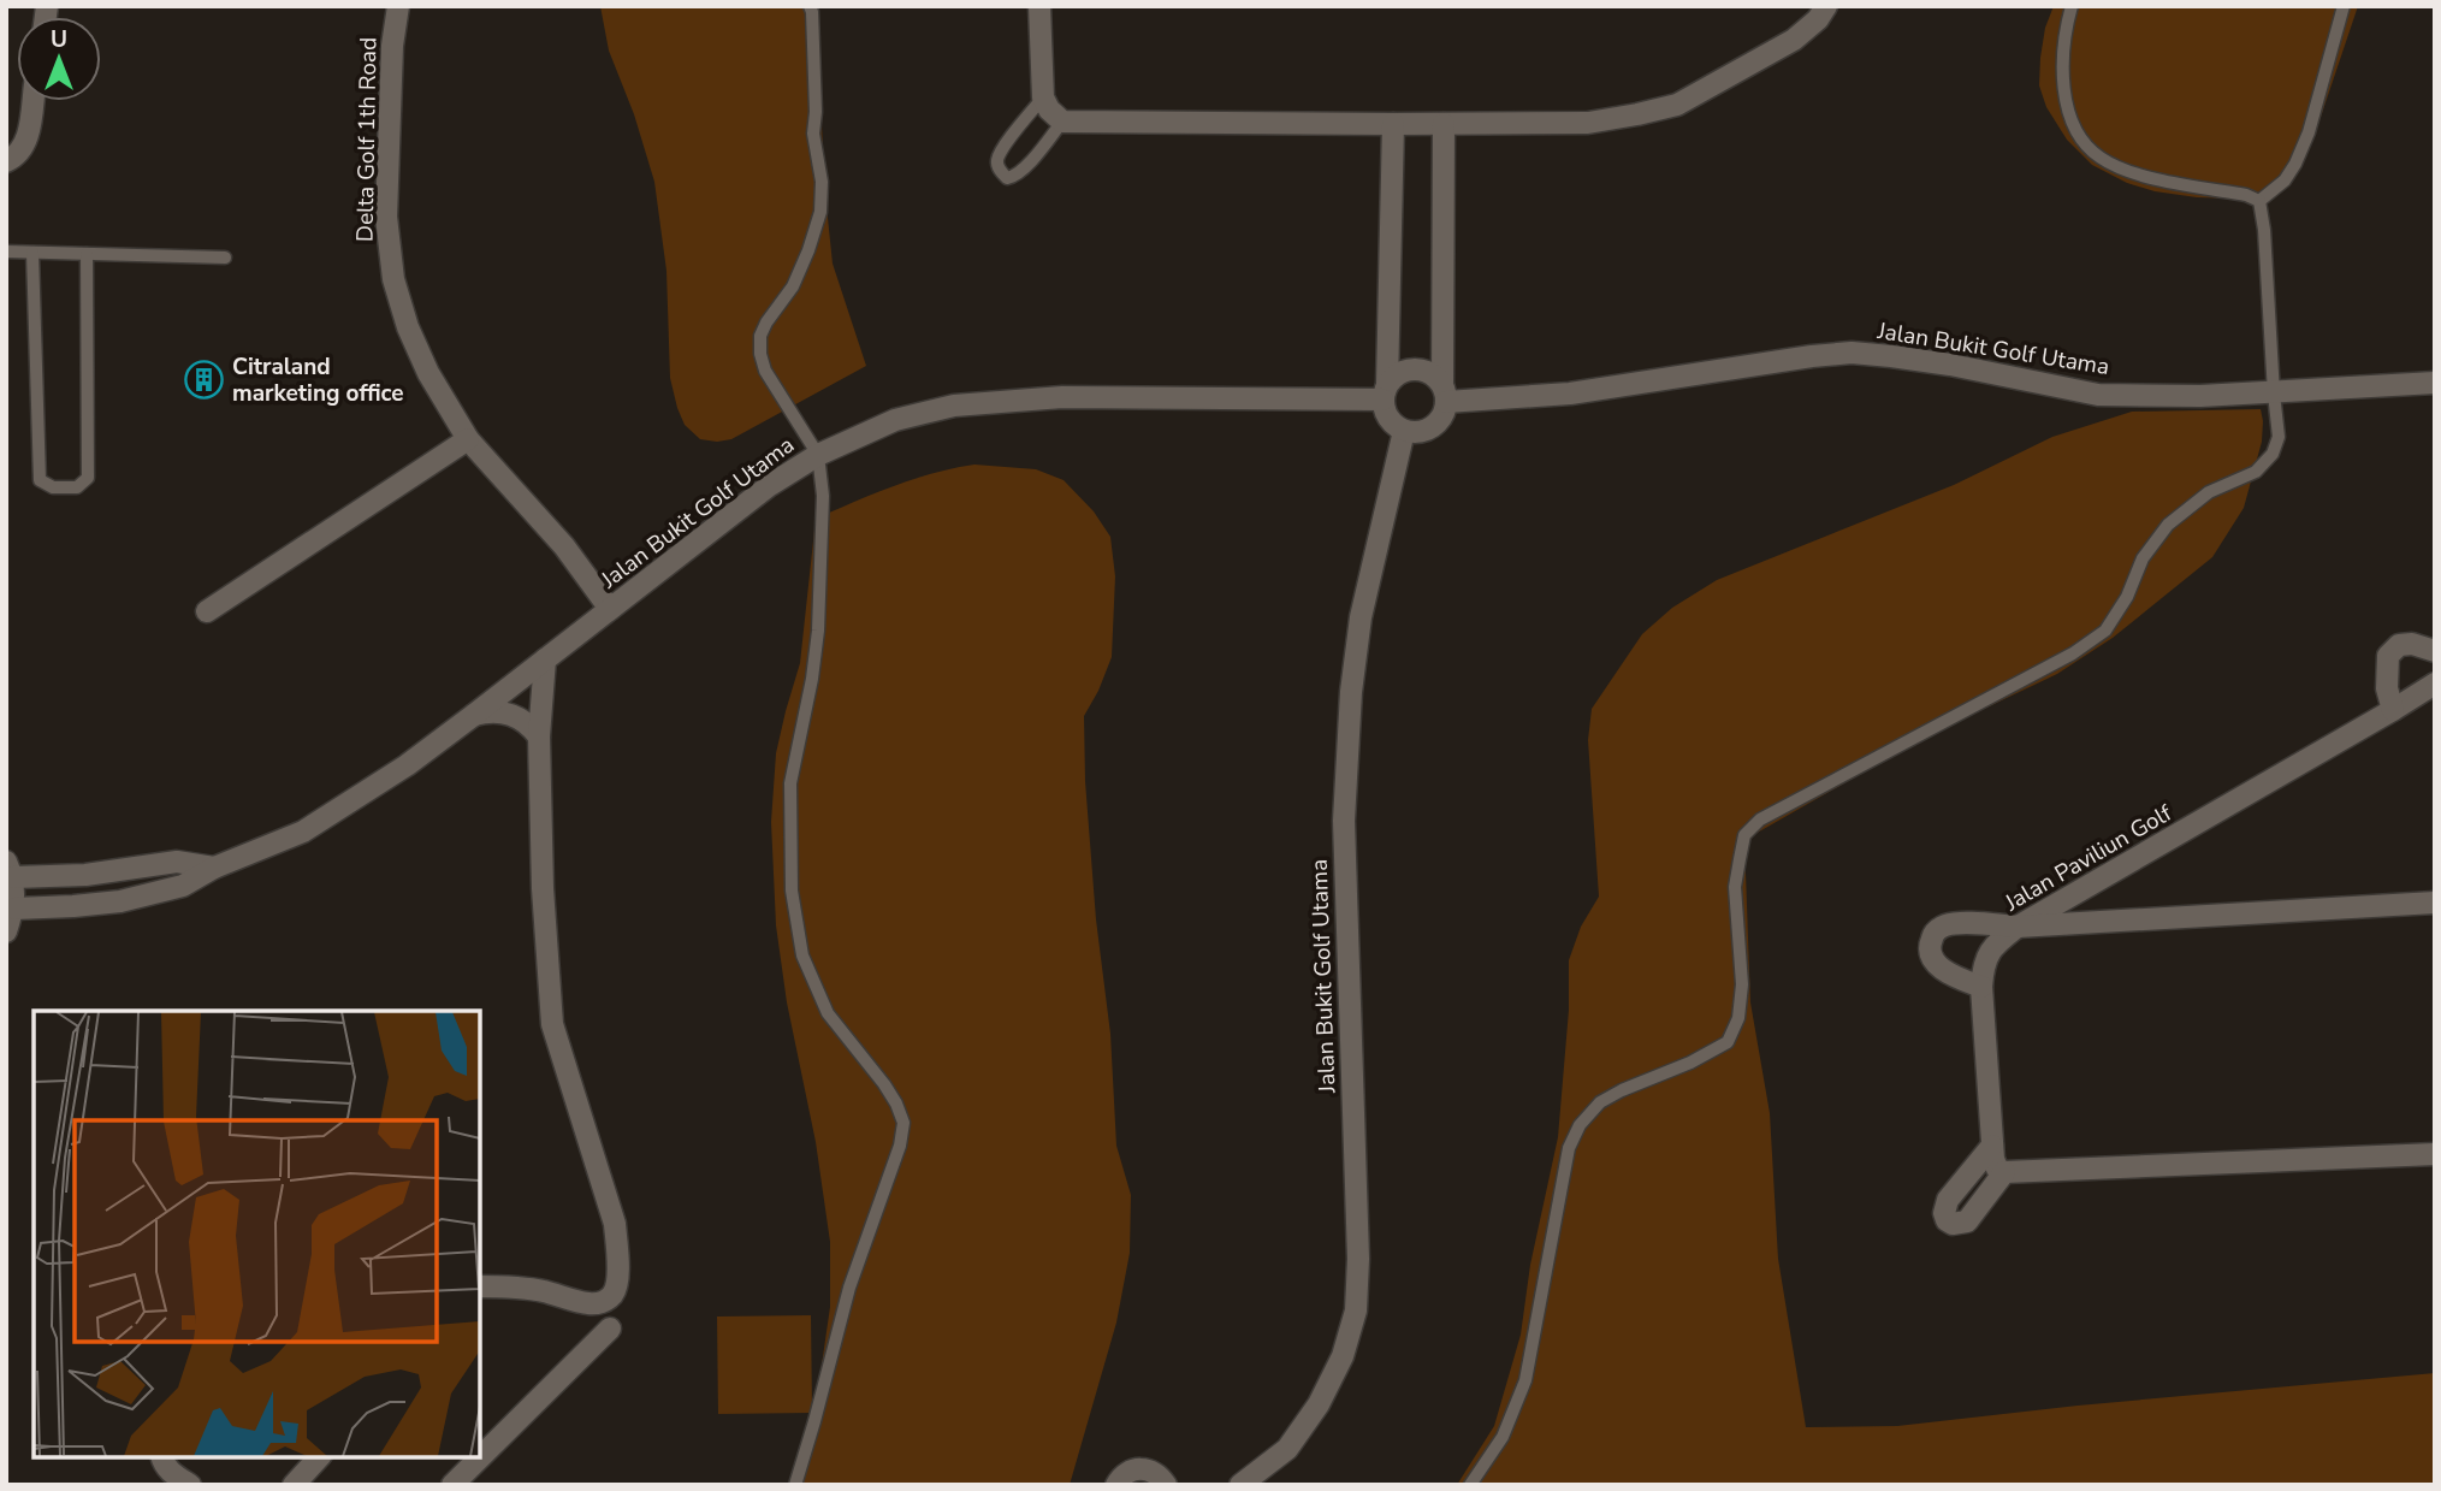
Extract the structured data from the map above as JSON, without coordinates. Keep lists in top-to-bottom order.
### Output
{
  "streets": {
    "street": ["Delta Golf 1th Road", "Jalan Bukit Golf Utama", "Jalan Paviliun Golf"]
  },
  "crossings": [
    ["Delta Golf 1th Road", "Jalan Bukit Golf Utama"]
  ],
  "places": {
    "building": ["Citraland marketing office"]
  },
  "north": "top"
}
